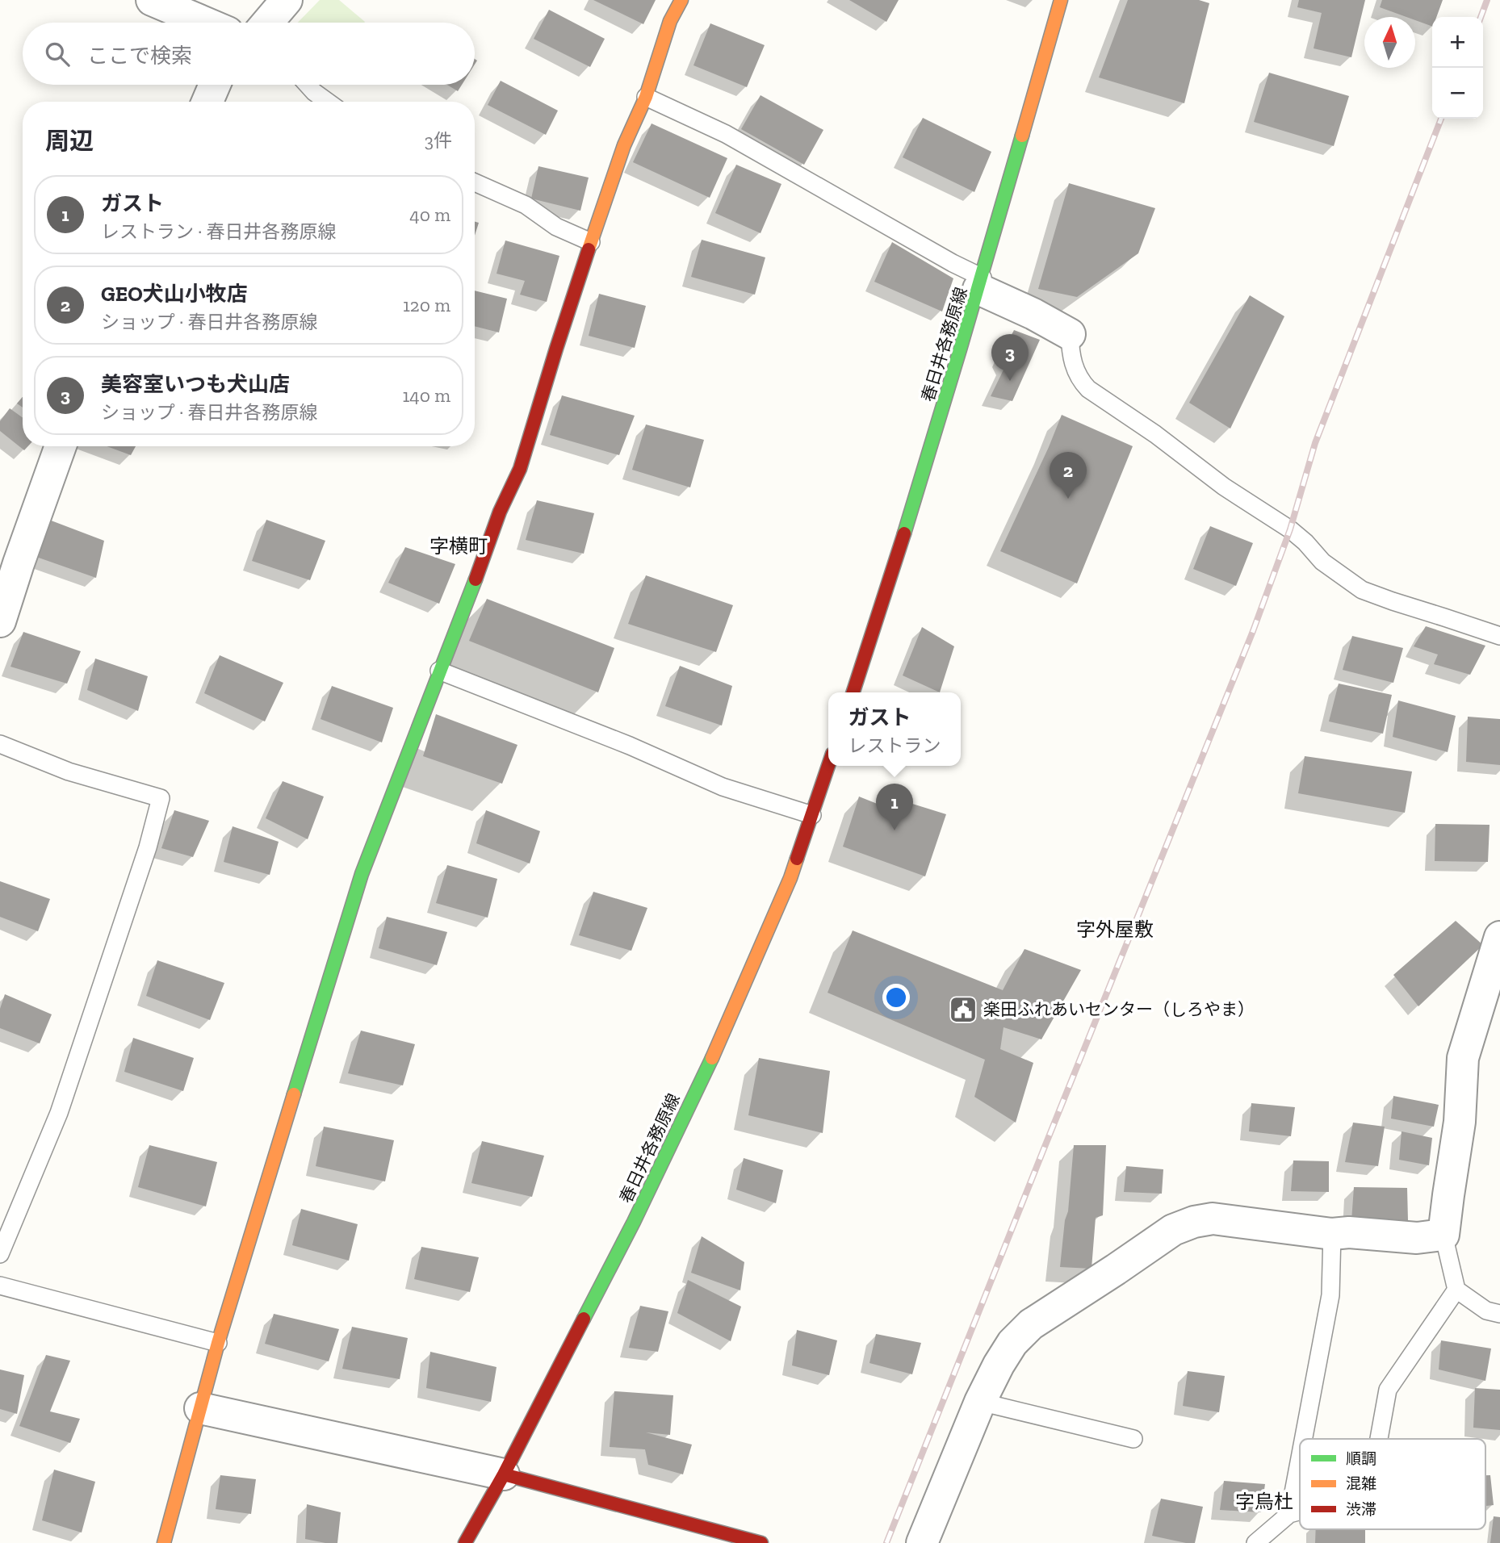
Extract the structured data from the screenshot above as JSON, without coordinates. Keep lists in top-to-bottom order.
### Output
{
  "streets": {
    "street": ["春日井各務原線"]
  },
  "districts": ["字横町", "字外屋敷", "字烏杜"],
  "places": {
    "public building": ["楽田ふれあいセンター（しろやま）"]
  },
  "legend": ["順調", "混雑", "渋滞"],
  "north": "top",
  "page": {
    "map_buttons": ["+", "−"],
    "search": "ここで検索",
    "heading": ["周辺", "3件"],
    "list": [
      {
        "mark": "1",
        "name": "ガスト",
        "note": "レストラン · 春日井各務原線",
        "value": "40 m"
      },
      {
        "mark": "2",
        "name": "GEO犬山小牧店",
        "note": "ショップ · 春日井各務原線",
        "value": "120 m"
      },
      {
        "mark": "3",
        "name": "美容室いつも犬山店",
        "note": "ショップ · 春日井各務原線",
        "value": "140 m"
      }
    ],
    "pins": ["3", "2", "1"],
    "popup": ["ガスト", "レストラン"]
  }
}
